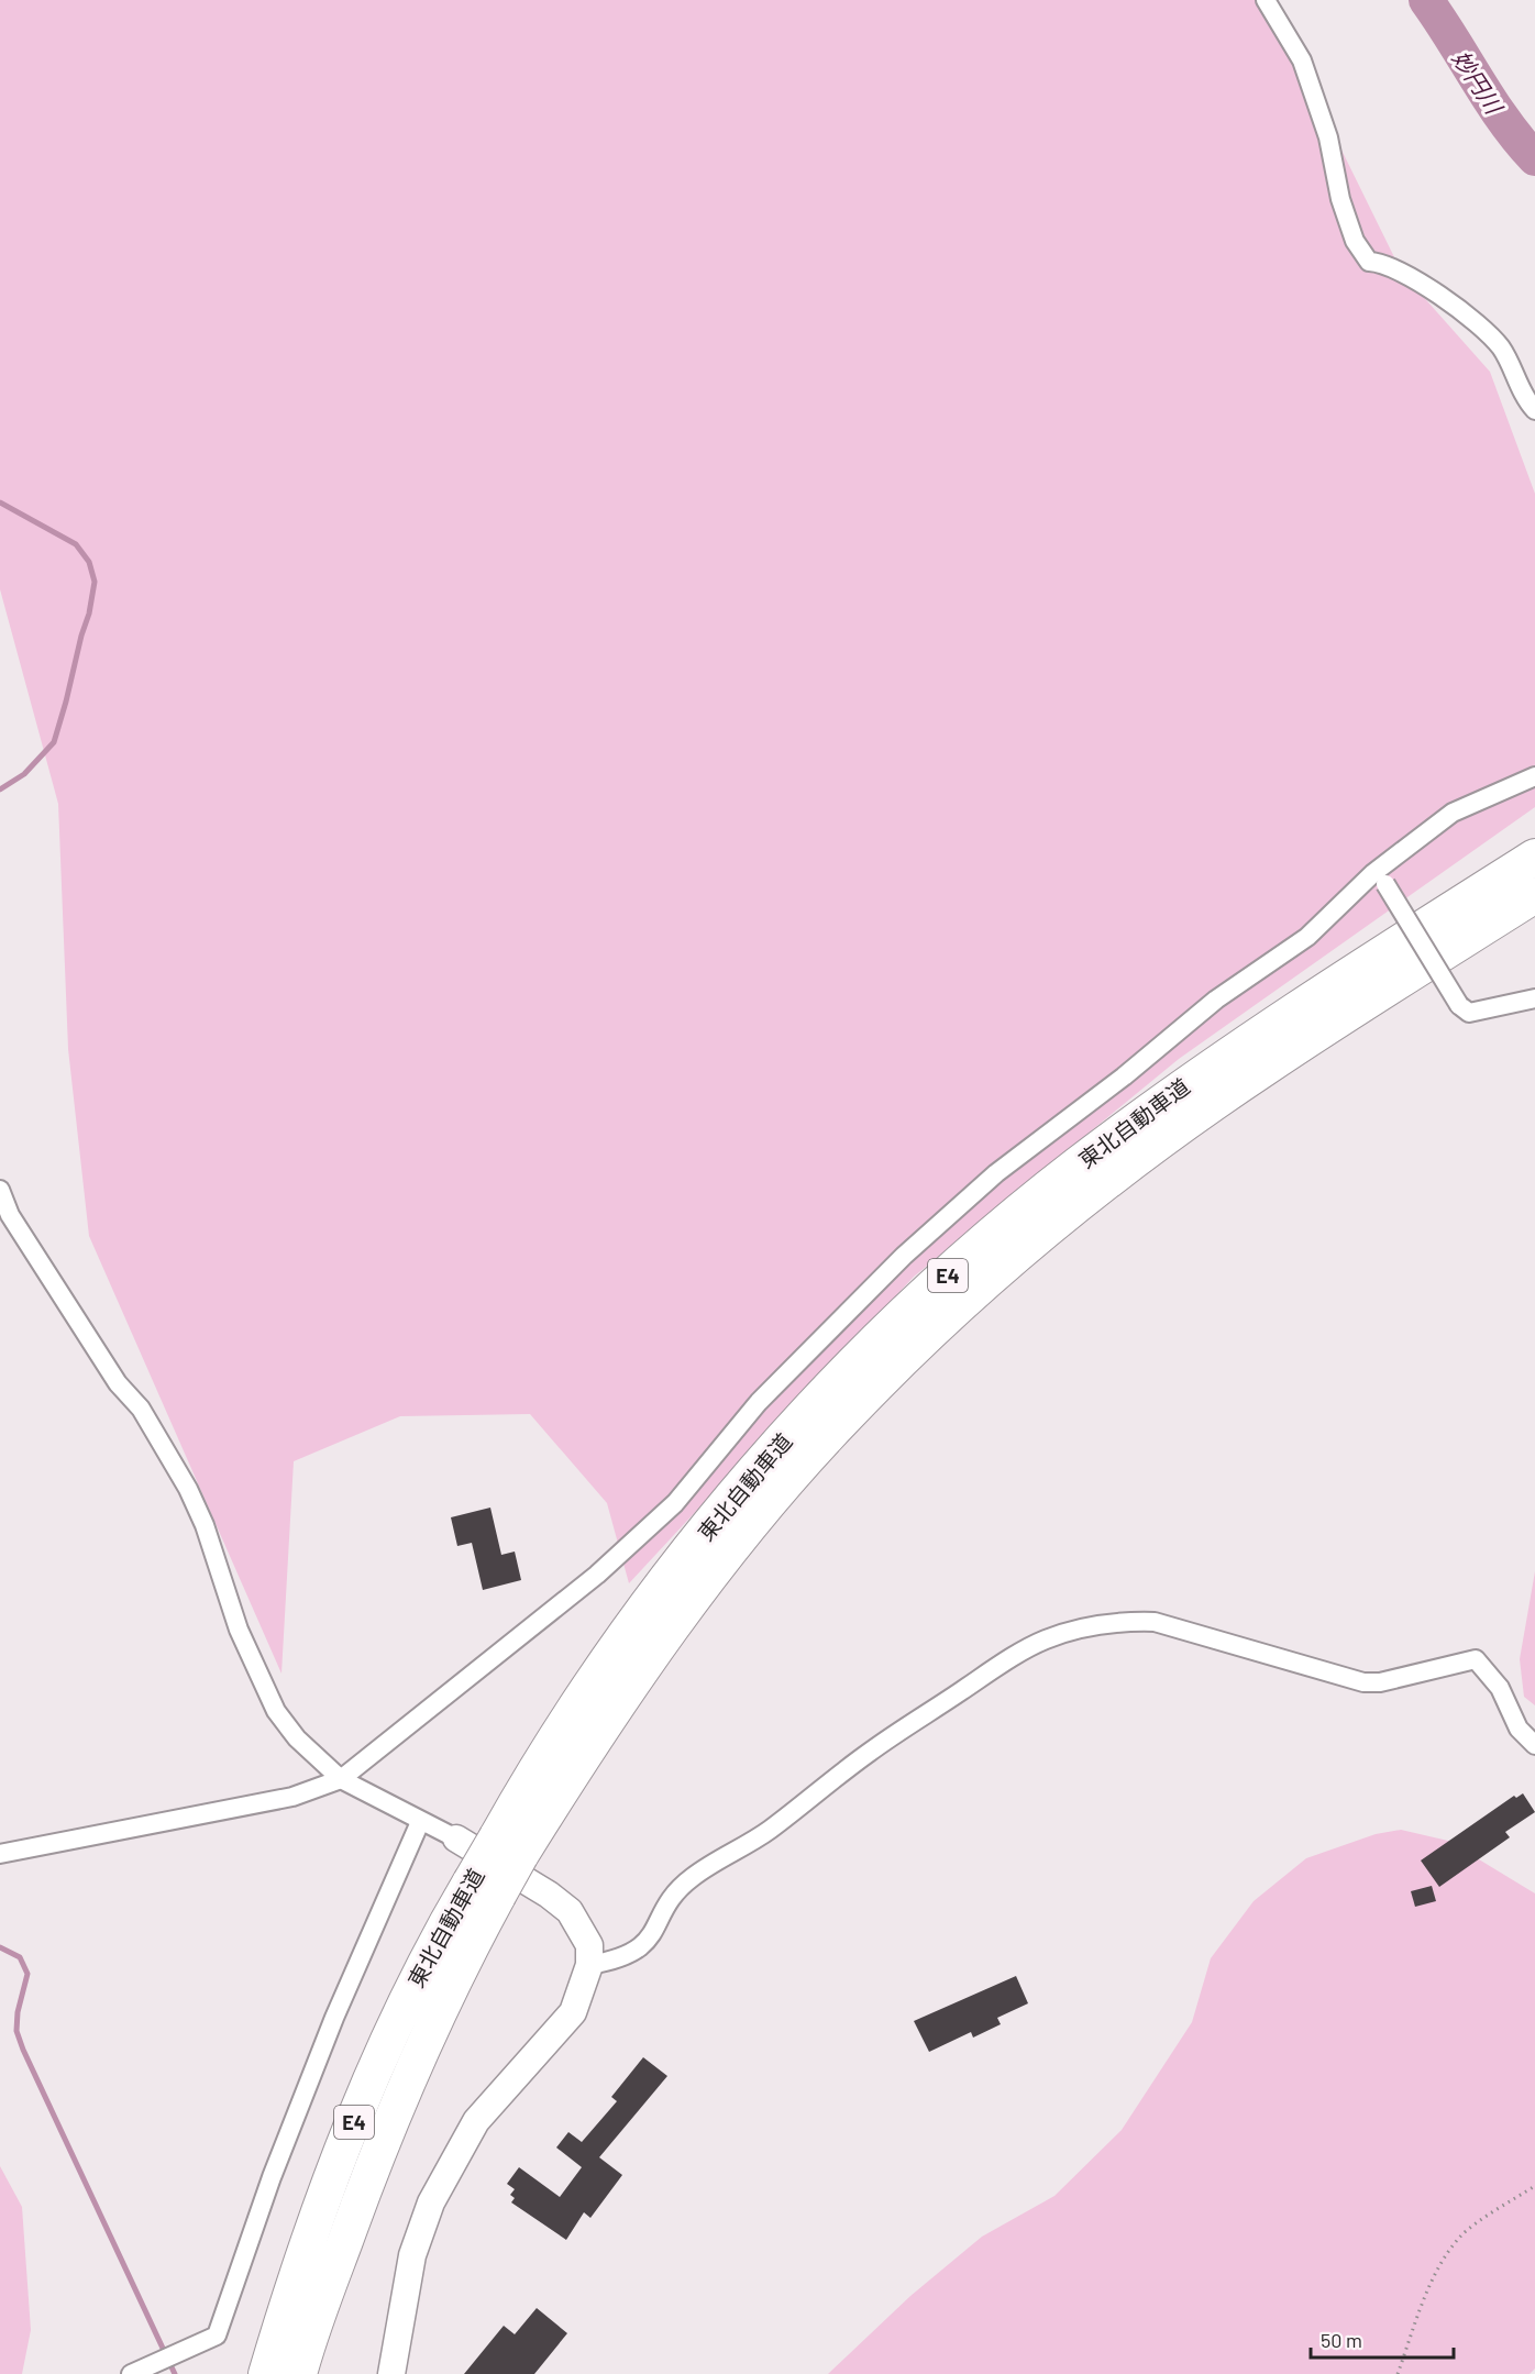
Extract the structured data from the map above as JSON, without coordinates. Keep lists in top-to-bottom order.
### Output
{
  "streets": {
    "highway": ["東北自動車道", "E4"]
  },
  "water": ["妙円川"],
  "scale_bar": "50 m"
}
